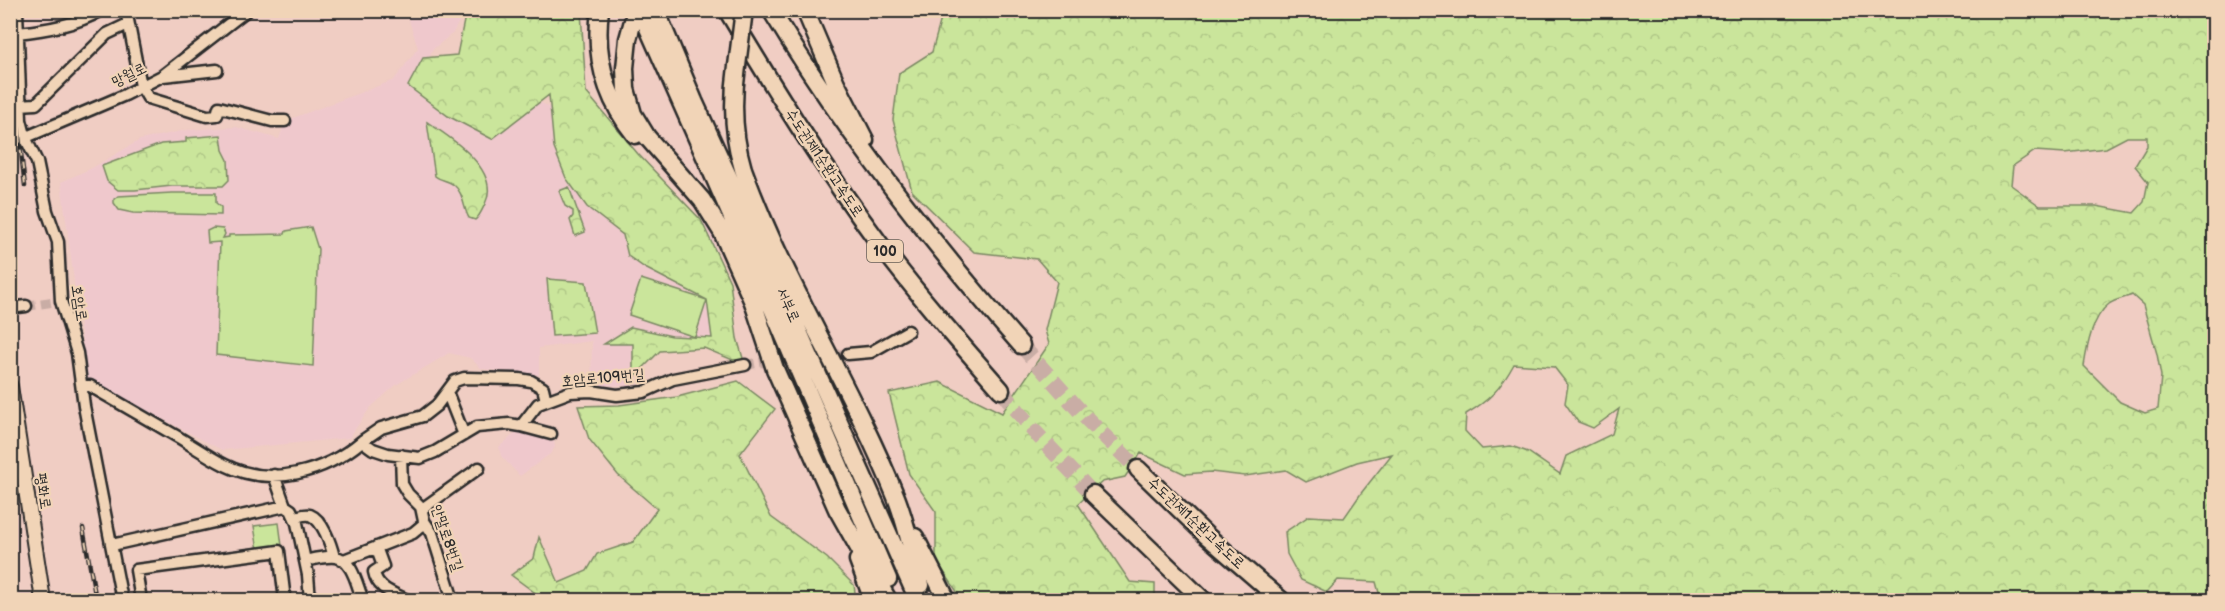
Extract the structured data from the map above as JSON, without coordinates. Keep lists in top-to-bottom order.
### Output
{
  "streets": {
    "highway": ["수도권제1순환고속도로", "100", "서부로"],
    "main road": ["평화로"],
    "street": [
      "망월로",
      "호암로",
      "호암로109번길",
      "안말로8번길"
    ]
  },
  "crossings": [
    ["망월로", "호암로"]
  ]
}
